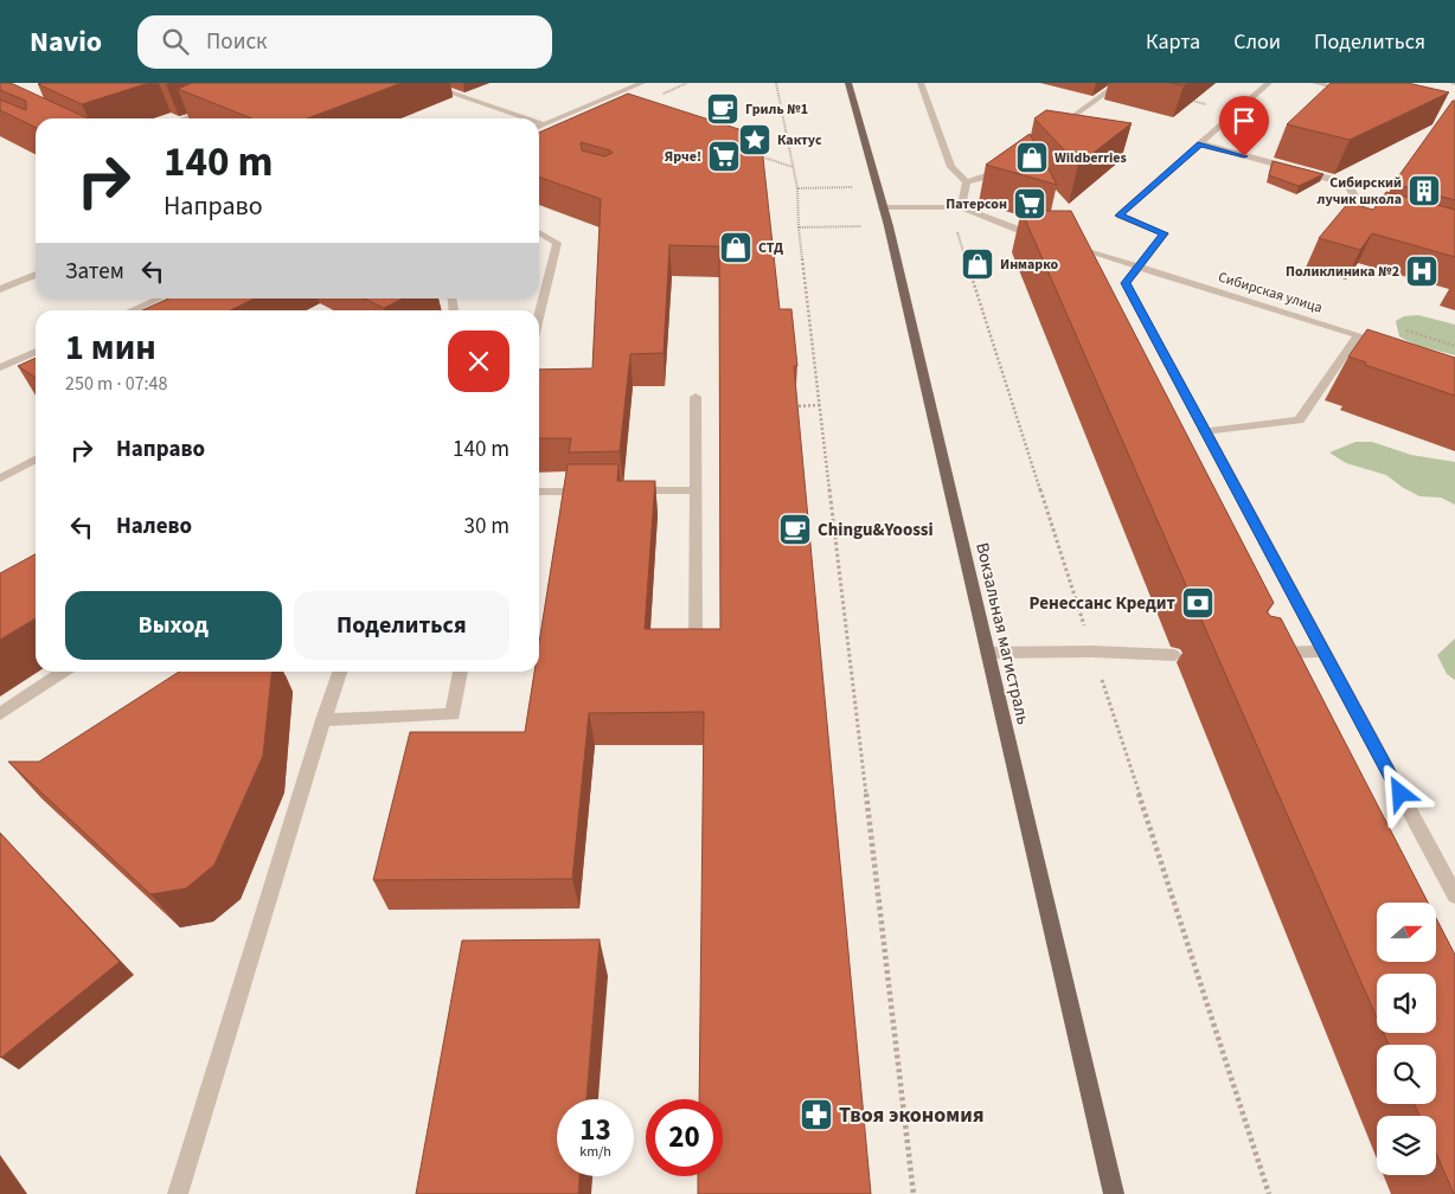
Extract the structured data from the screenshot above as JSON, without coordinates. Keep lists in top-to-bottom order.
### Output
{
  "streets": {
    "main road": ["Вокзальная магистраль"],
    "street": ["Сибирская улица"]
  },
  "places": {
    "cafe": ["Гриль №1", "Chingu&Yoossi"],
    "place": ["Кактус"],
    "supermarket": ["Ярче!", "Патерсон"],
    "shop": ["Wildberries", "СТД", "Инмарко"],
    "building": ["Сибирский лучик школа"],
    "hospital": ["Поликлиника №2"],
    "bank": ["Ренессанс Кредит"],
    "pharmacy": ["Твоя экономия"]
  },
  "north": "right",
  "page": {
    "header": "Navio",
    "search": "Поиск",
    "nav": ["Карта", "Слои", "Поделиться"],
    "turn": ["140 m", "Направо"],
    "then": "Затем",
    "heading": ["1 мин", "250 m · 07:48"],
    "list": [
      {
        "name": "Направо",
        "value": "140 m"
      },
      {
        "name": "Налево",
        "value": "30 m"
      }
    ],
    "buttons": ["Выход", "Поделиться"],
    "speed": "13 km/h",
    "limit": "20"
  }
}
